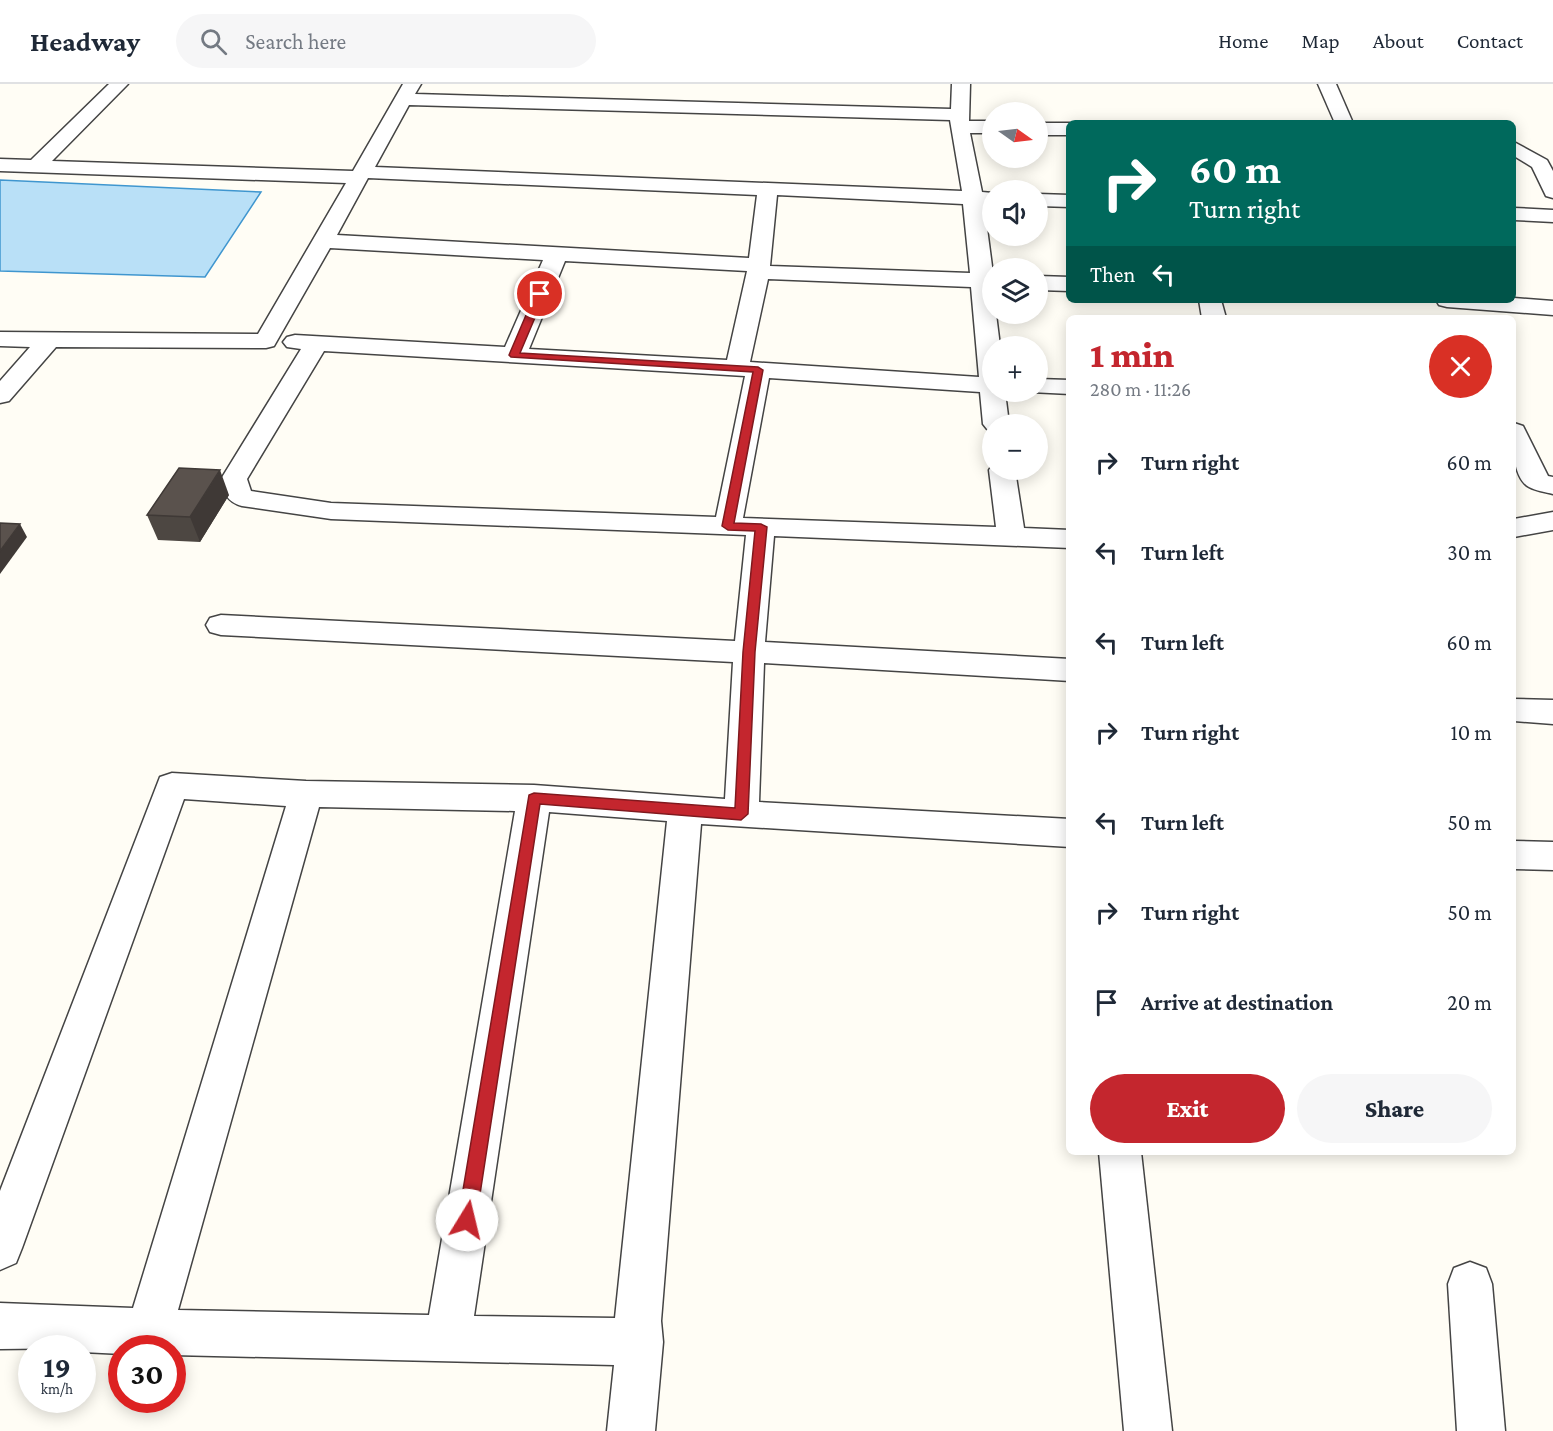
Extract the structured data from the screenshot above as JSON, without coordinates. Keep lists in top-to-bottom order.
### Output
{
  "north": "right",
  "page": {
    "header": "Headway",
    "search": "Search here",
    "nav": [
      "Home",
      "Map",
      "About",
      "Contact"
    ],
    "map_buttons": ["+", "−"],
    "turn": ["60 m", "Turn right"],
    "then": "Then",
    "heading": ["1 min", "280 m · 11:26"],
    "list": [
      {
        "name": "Turn right",
        "value": "60 m"
      },
      {
        "name": "Turn left",
        "value": "30 m"
      },
      {
        "name": "Turn left",
        "value": "60 m"
      },
      {
        "name": "Turn right",
        "value": "10 m"
      },
      {
        "name": "Turn left",
        "value": "50 m"
      },
      {
        "name": "Turn right",
        "value": "50 m"
      },
      {
        "name": "Arrive at destination",
        "value": "20 m"
      }
    ],
    "buttons": ["Exit", "Share"],
    "speed": "19 km/h",
    "limit": "30"
  }
}
